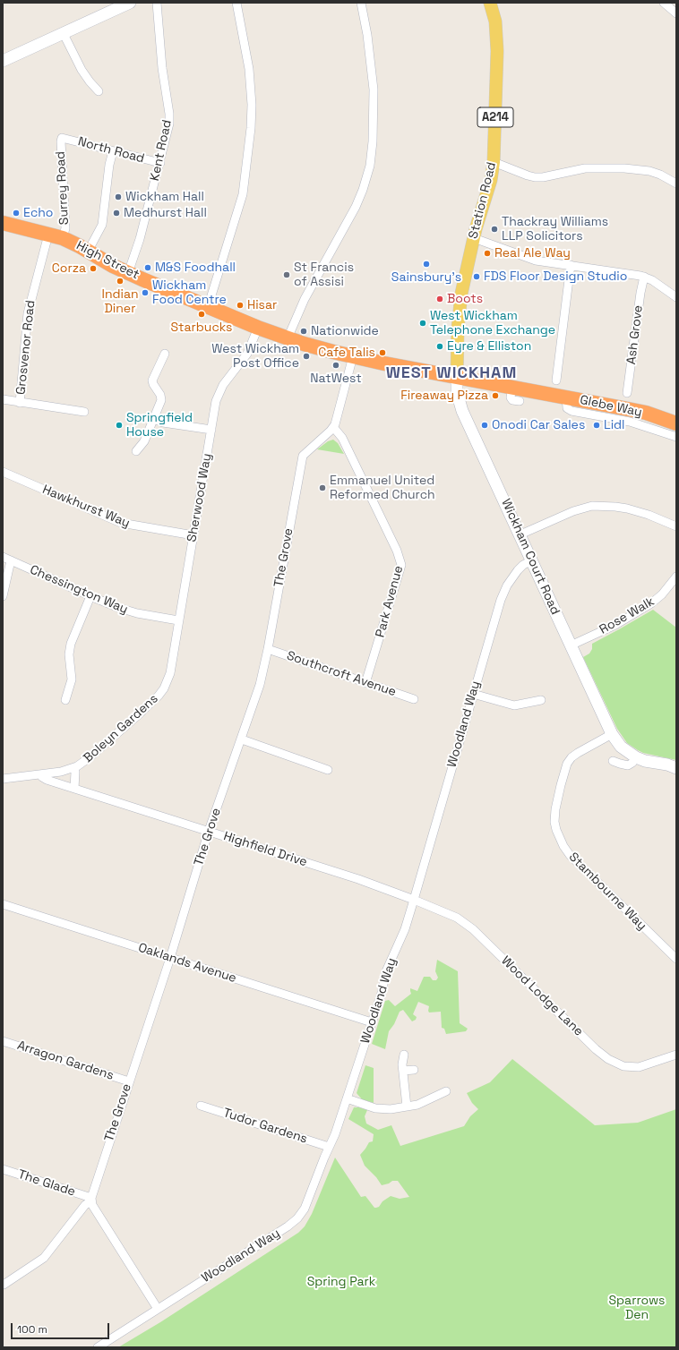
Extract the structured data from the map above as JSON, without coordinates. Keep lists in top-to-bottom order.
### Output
{
  "streets": {
    "highway": ["High Street", "Glebe Way"],
    "main road": ["A214", "Station Road"],
    "street": [
      "North Road",
      "Kent Road",
      "Surrey Road",
      "Ash Grove",
      "Grosvenor Road",
      "Sherwood Way",
      "Hawkhurst Way",
      "Wickham Court Road",
      "The Grove",
      "Chessington Way",
      "Park Avenue",
      "Rose Walk",
      "Southcroft Avenue",
      "Woodland Way",
      "Boleyn Gardens",
      "Highfield Drive",
      "Stambourne Way",
      "Oaklands Avenue",
      "Wood Lodge Lane",
      "Arragon Gardens",
      "Tudor Gardens",
      "The Glade"
    ]
  },
  "crossings": [
    ["North Road", "Kent Road"],
    ["North Road", "Surrey Road"],
    ["Kent Road", "High Street"],
    ["Surrey Road", "High Street"],
    ["Station Road", "High Street"],
    ["Station Road", "Glebe Way"],
    ["Station Road", "Wickham Court Road"],
    ["High Street", "Grosvenor Road"],
    ["High Street", "Glebe Way"],
    ["High Street", "Sherwood Way"],
    ["High Street", "Wickham Court Road"],
    ["High Street", "The Grove"],
    ["Glebe Way", "Wickham Court Road"],
    ["Sherwood Way", "Hawkhurst Way"],
    ["Sherwood Way", "Chessington Way"],
    ["Sherwood Way", "Boleyn Gardens"],
    ["Wickham Court Road", "Rose Walk"],
    ["Wickham Court Road", "Woodland Way"],
    ["Wickham Court Road", "Stambourne Way"],
    ["The Grove", "Park Avenue"],
    ["The Grove", "Southcroft Avenue"],
    ["The Grove", "Highfield Drive"],
    ["The Grove", "Oaklands Avenue"],
    ["The Grove", "Arragon Gardens"],
    ["The Grove", "The Glade"],
    ["Park Avenue", "Southcroft Avenue"],
    ["Woodland Way", "Highfield Drive"],
    ["Woodland Way", "Oaklands Avenue"],
    ["Woodland Way", "Wood Lodge Lane"],
    ["Woodland Way", "Tudor Gardens"],
    ["Boleyn Gardens", "Highfield Drive"],
    ["Highfield Drive", "Wood Lodge Lane"]
  ],
  "districts": ["WEST WICKHAM"],
  "parks": ["Spring Park", "Sparrows Den"],
  "places": [
    "Wickham Hall",
    "Echo",
    "Medhurst Hall",
    "Thackray Williams LLP Solicitors",
    "Real Ale Way",
    "Sainsbury's",
    "M&S Foodhall",
    "Corza",
    "St Francis of Assisi",
    "FDS Floor Design Studio",
    "Indian Diner",
    "Wickham Food Centre",
    "Boots",
    "Hisar",
    "Starbucks",
    "West Wickham Telephone Exchange",
    "Nationwide",
    "Eyre & Elliston",
    "Cafe Talis",
    "West Wickham Post Office",
    "NatWest",
    "Fireaway Pizza",
    "Springfield House",
    "Onodi Car Sales",
    "Lidl",
    "Emmanuel United Reformed Church"
  ],
  "scale_bar": "100 m"
}
